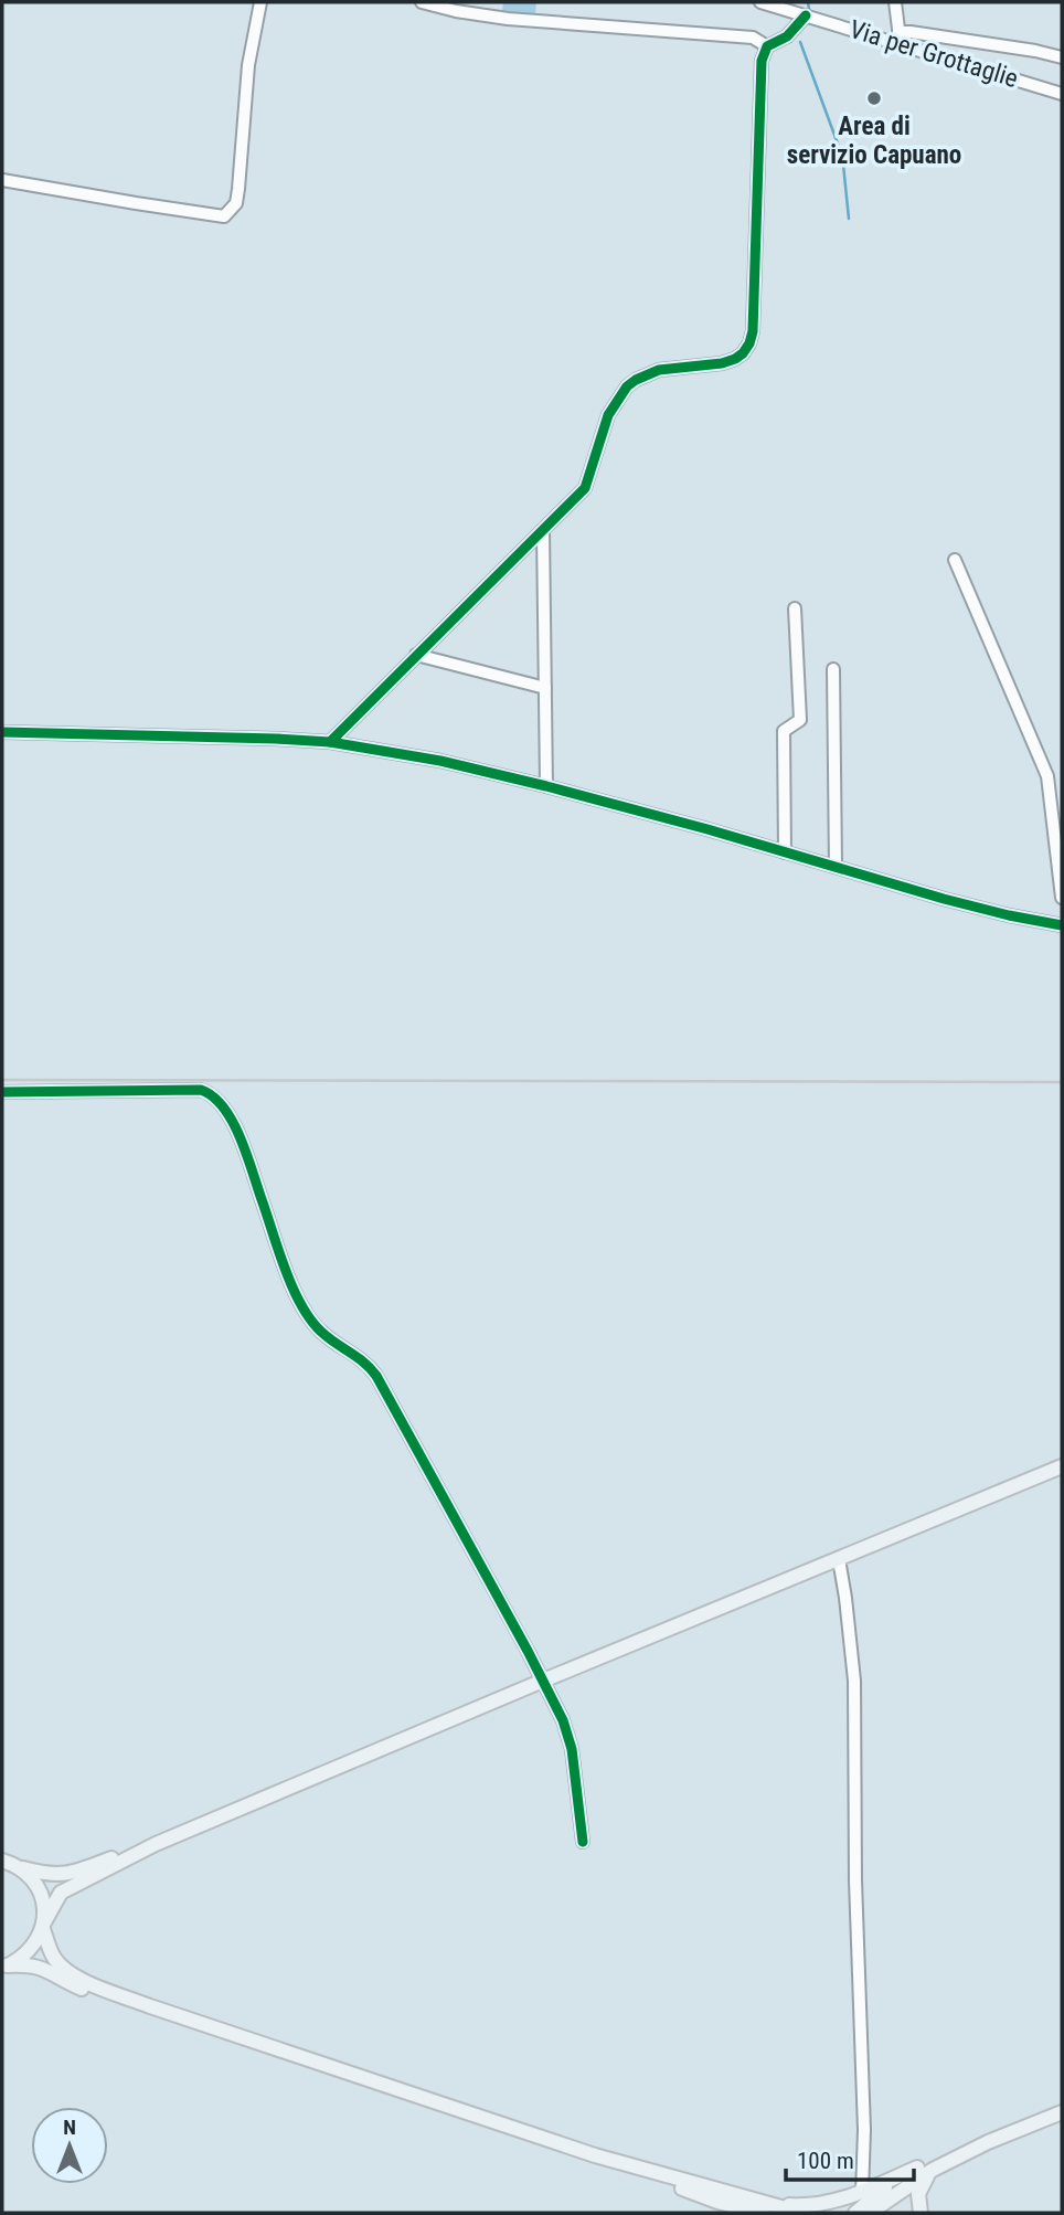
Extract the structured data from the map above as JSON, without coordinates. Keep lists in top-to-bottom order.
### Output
{
  "streets": {
    "street": ["Via per Grottaglie"]
  },
  "places": ["Area di servizio Capuano"],
  "scale_bar": "100 m",
  "north": "top"
}
